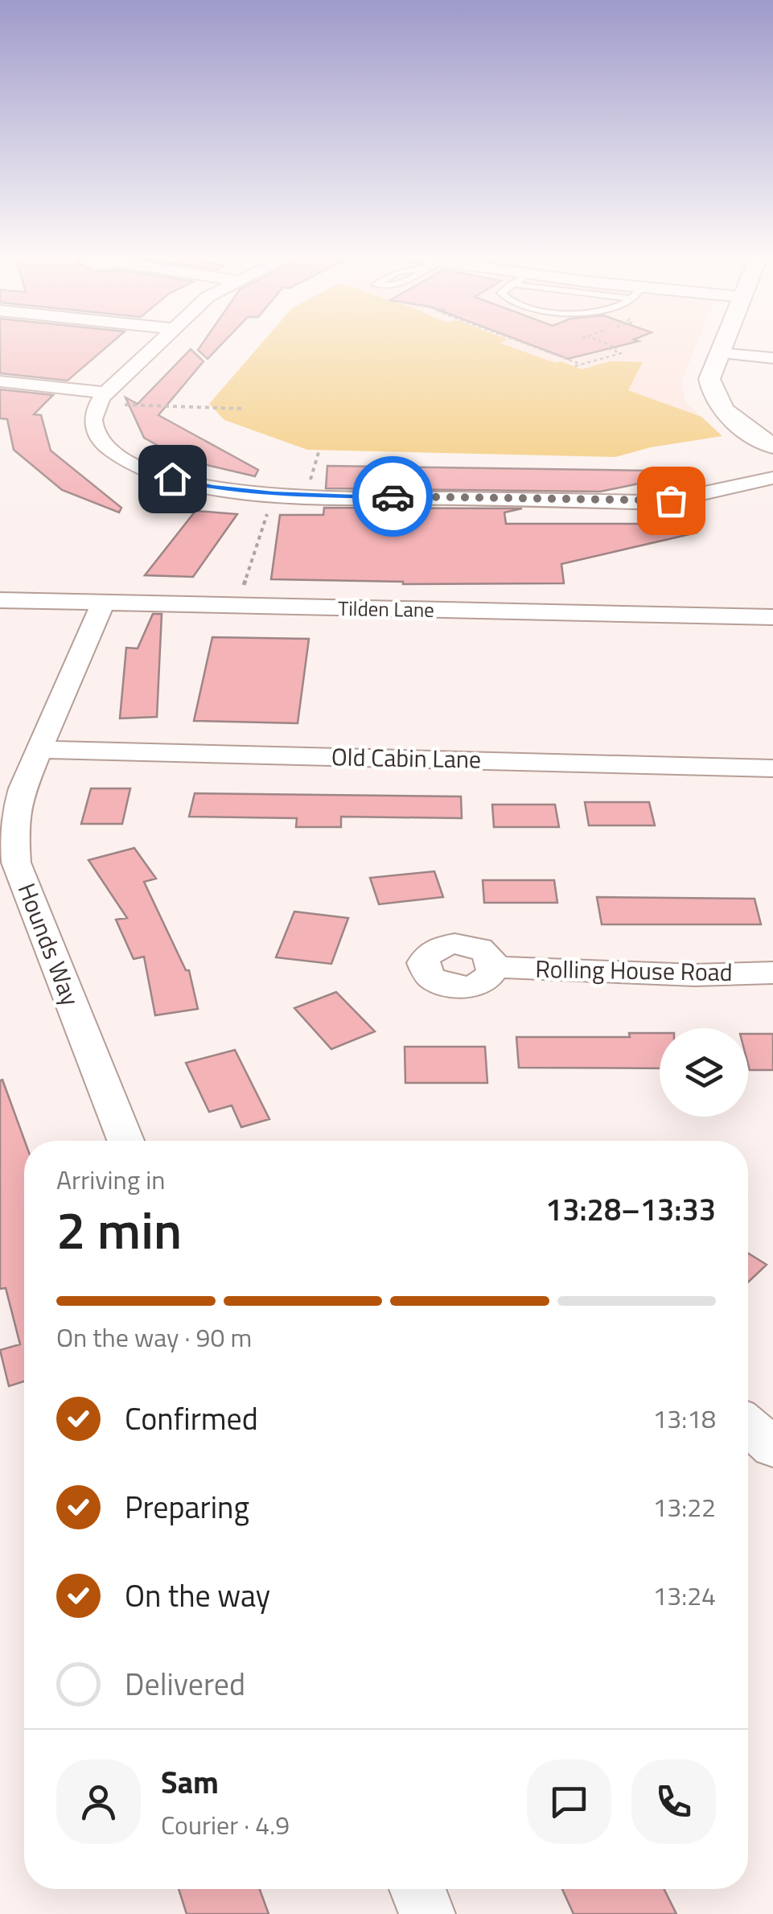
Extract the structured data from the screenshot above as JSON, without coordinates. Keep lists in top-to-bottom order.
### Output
{
  "streets": {
    "street": [
      "Tilden Lane",
      "Old Cabin Lane",
      "Hounds Way",
      "Rolling House Road"
    ]
  },
  "crossings": [
    ["Tilden Lane", "Hounds Way"],
    ["Old Cabin Lane", "Hounds Way"]
  ],
  "page": {
    "heading": ["2 min", "Arriving in", "13:28–13:33"],
    "panel": ["Sam", "Courier · 4.9"],
    "bar": "On the way · 90 m",
    "list": [
      ["Confirmed", "13:18"],
      ["Preparing", "13:22"],
      ["On the way", "13:24"],
      "Delivered"
    ]
  }
}
